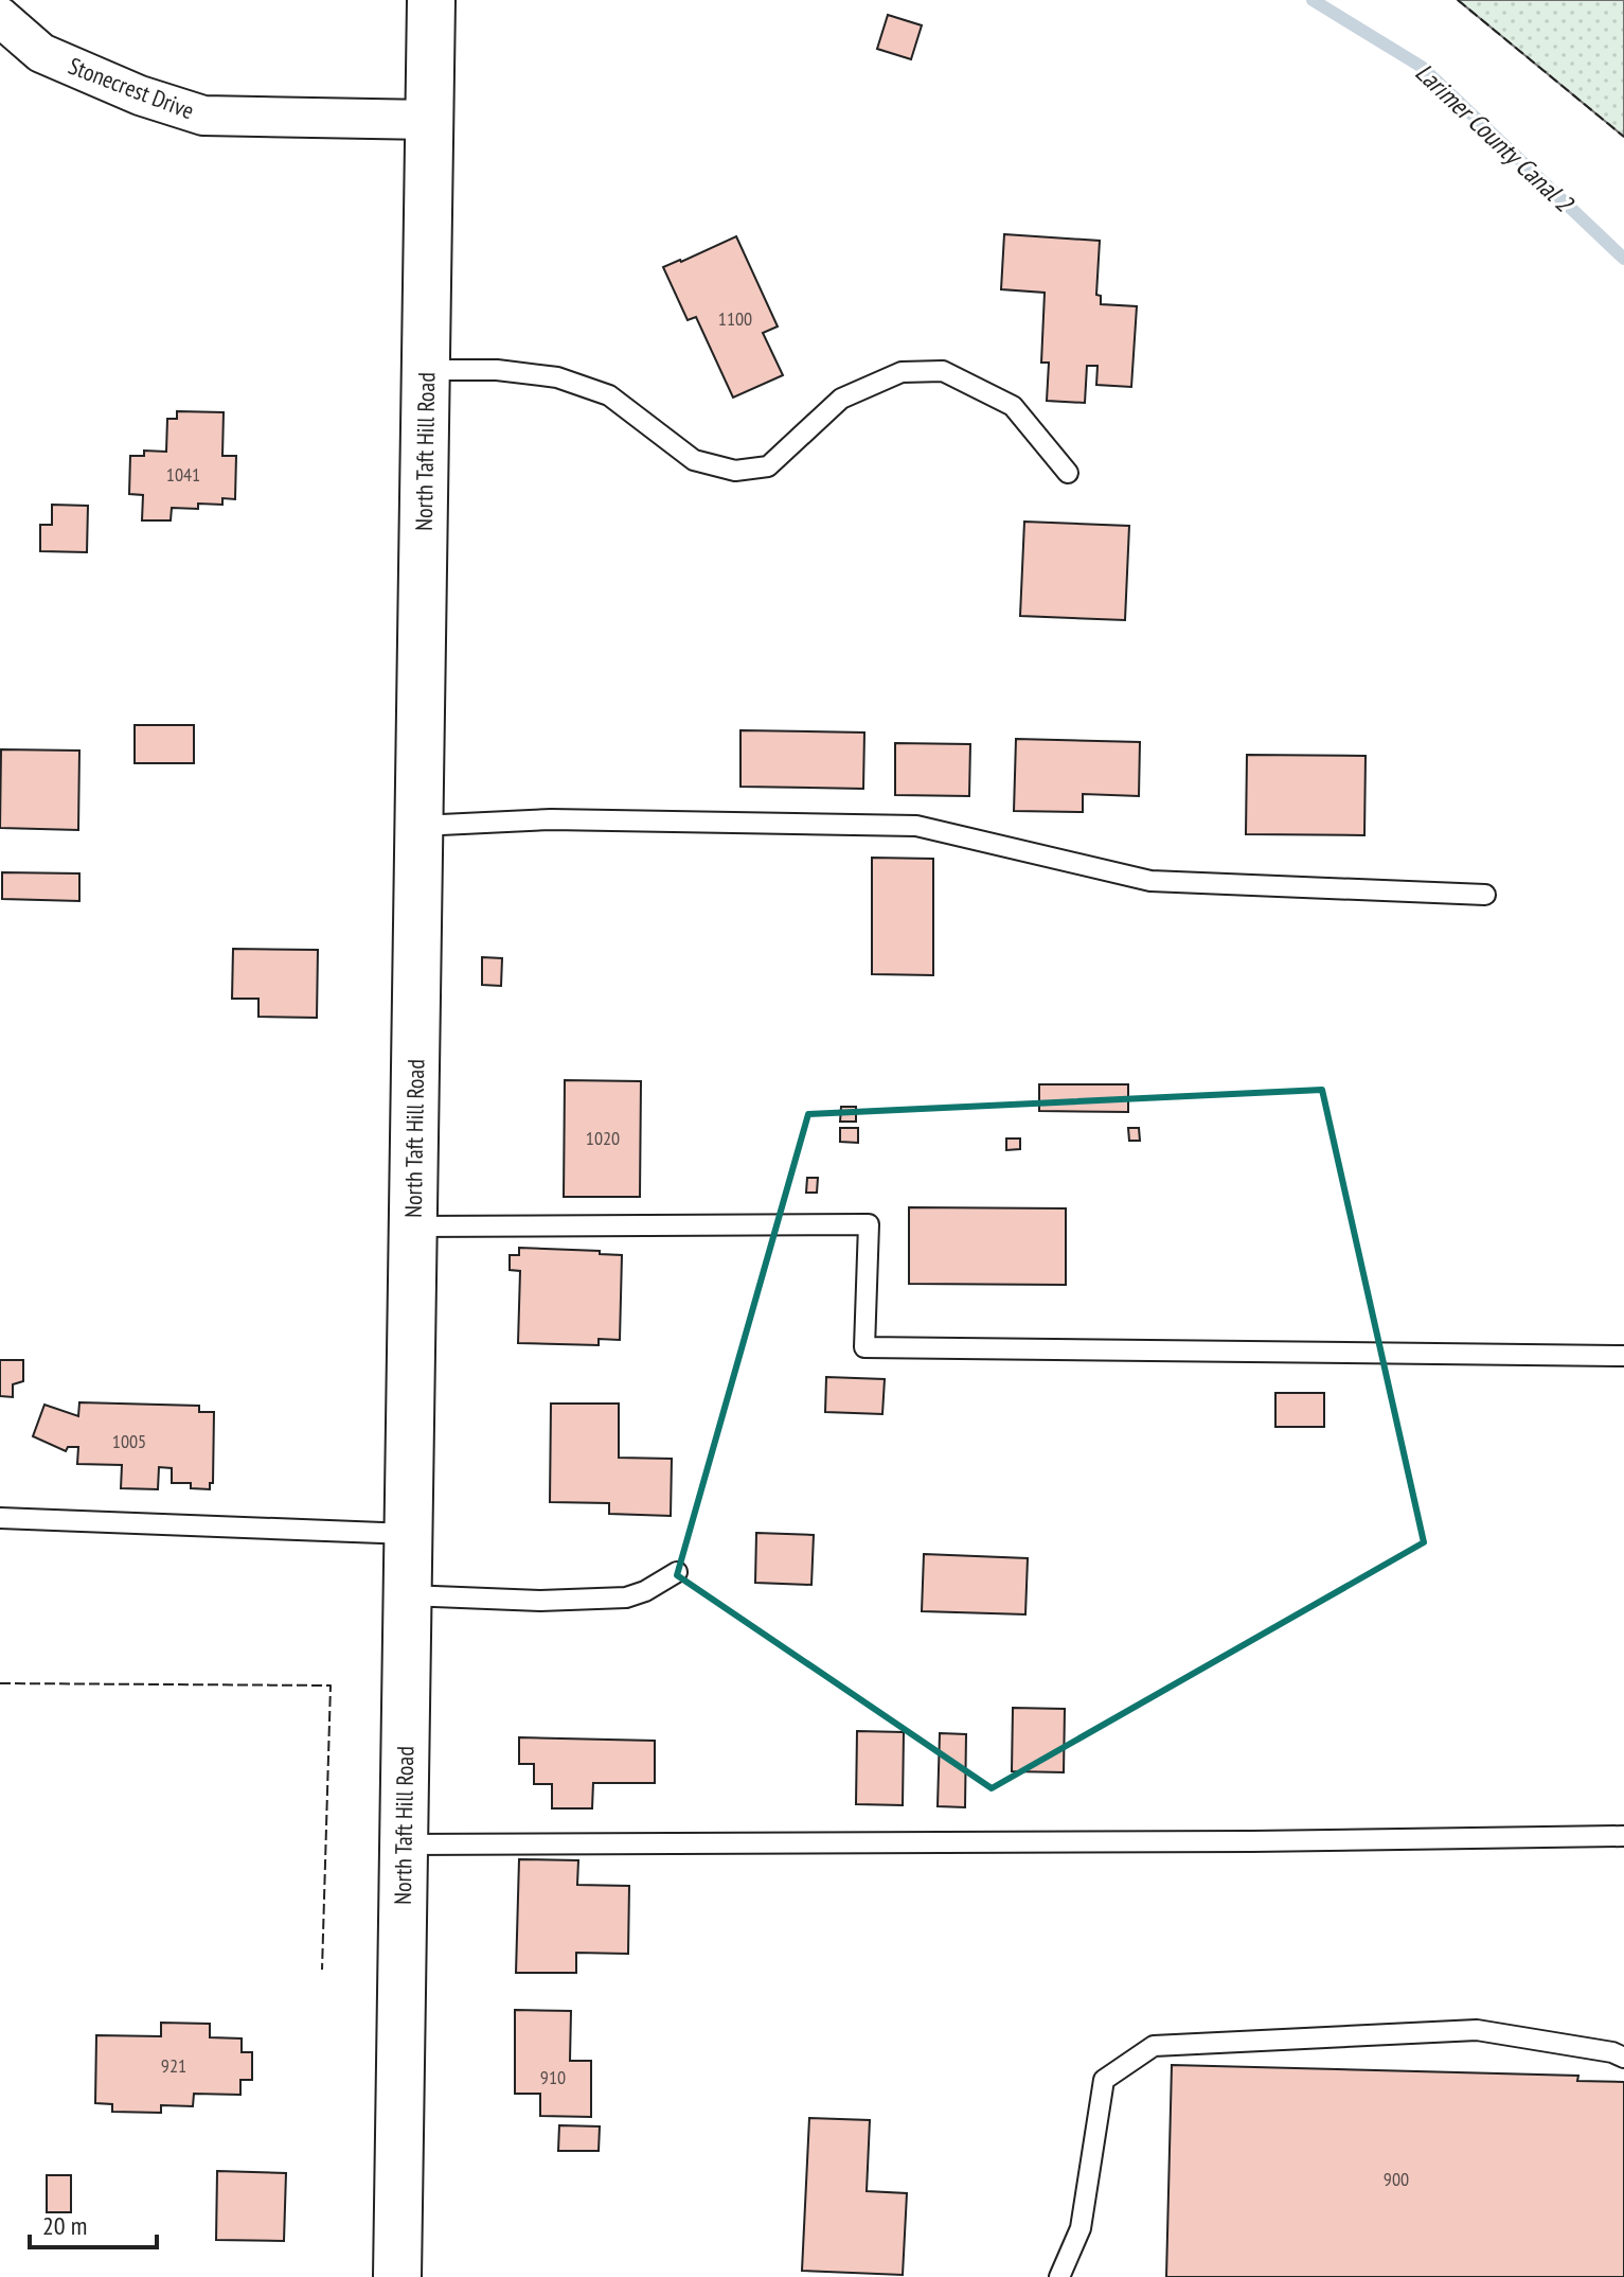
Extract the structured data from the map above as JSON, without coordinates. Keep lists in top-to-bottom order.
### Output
{
  "streets": {
    "main road": ["North Taft Hill Road"],
    "street": ["Stonecrest Drive"]
  },
  "crossings": [
    ["Stonecrest Drive", "North Taft Hill Road"]
  ],
  "water": ["Larimer County Canal 2"],
  "house_numbers": [
    "1100",
    "1041",
    "1020",
    "1005",
    "921",
    "910",
    "900"
  ],
  "scale_bar": "20 m"
}
